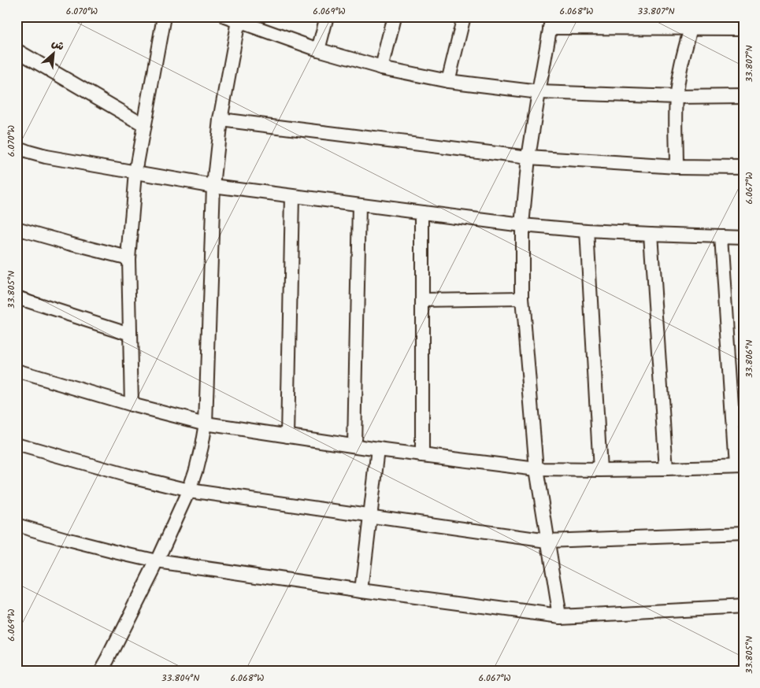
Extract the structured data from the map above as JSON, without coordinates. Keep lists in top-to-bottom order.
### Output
{
  "north": "top right",
  "coordinates": [
    "6.070°W",
    "6.069°W",
    "6.068°W",
    "33.807°N",
    "6.067°W",
    "33.805°N",
    "33.806°N",
    "33.804°N"
  ]
}
